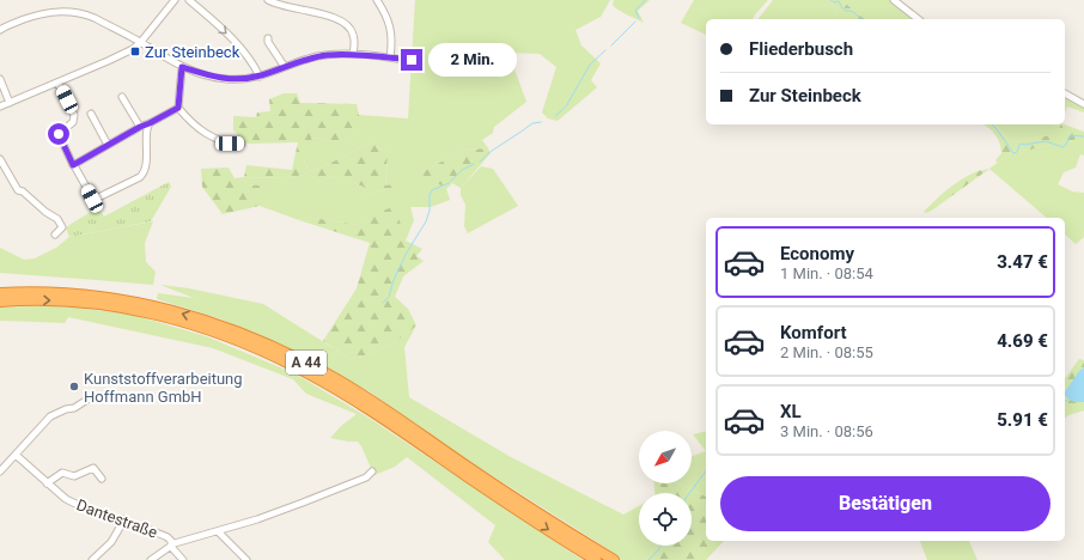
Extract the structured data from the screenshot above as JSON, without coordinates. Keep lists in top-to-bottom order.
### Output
{
  "streets": {
    "highway": ["A 44"],
    "street": ["Dantestraße"]
  },
  "places": {
    "transit": ["Zur Steinbeck"],
    "other": ["Kunststoffverarbeitung Hoffmann GmbH"]
  },
  "north": "bottom left",
  "page": {
    "banner": ["Fliederbusch", "Zur Steinbeck"],
    "bubble": "2 Min.",
    "list": [
      {
        "name": "Economy",
        "note": "1 Min. · 08:54",
        "value": "3.47 €"
      },
      {
        "name": "Komfort",
        "note": "2 Min. · 08:55",
        "value": "4.69 €"
      },
      {
        "name": "XL",
        "note": "3 Min. · 08:56",
        "value": "5.91 €"
      }
    ],
    "buttons": "Bestätigen"
  }
}
